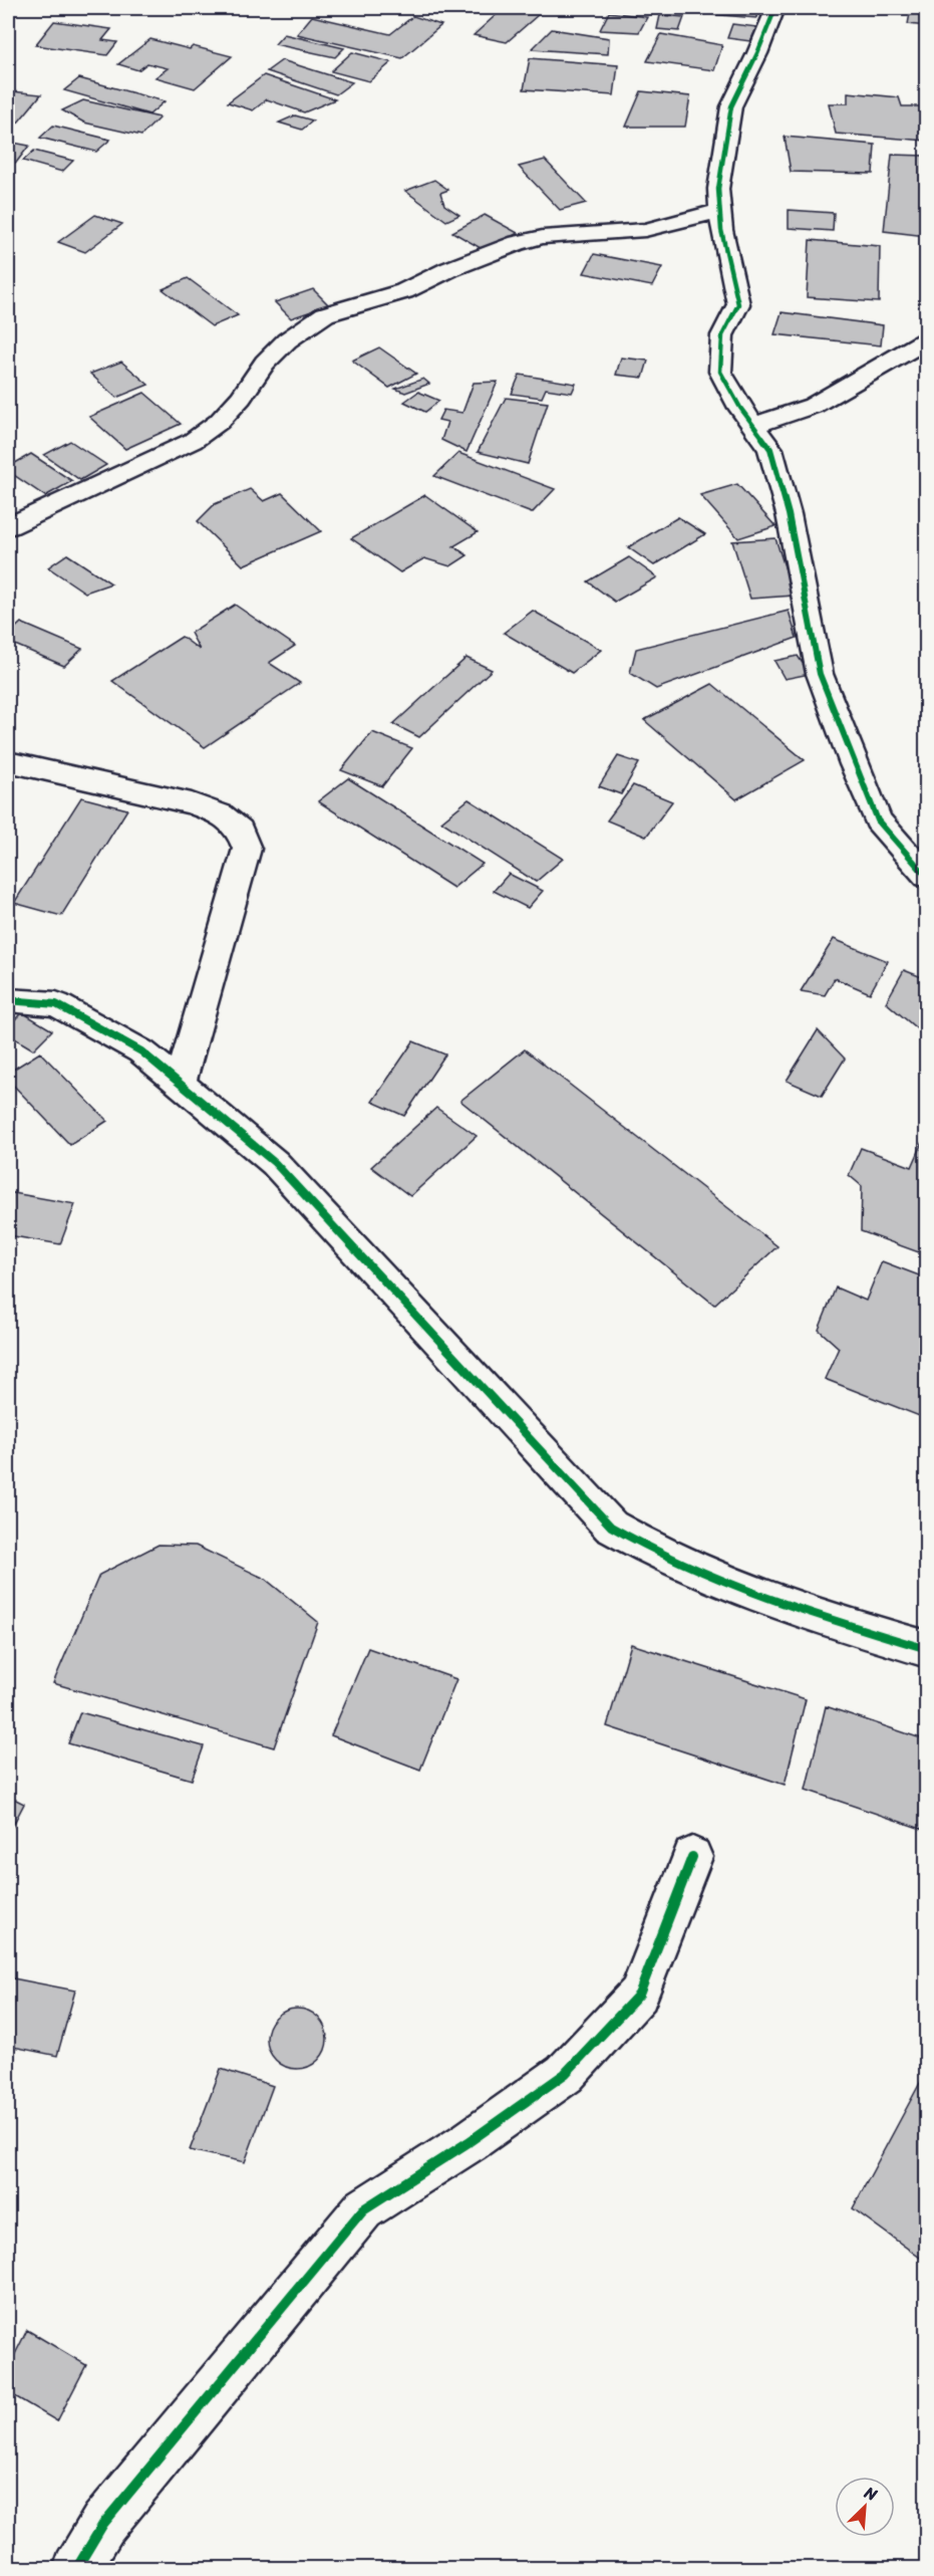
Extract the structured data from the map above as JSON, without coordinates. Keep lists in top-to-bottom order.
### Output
{
  "north": "top right"
}
